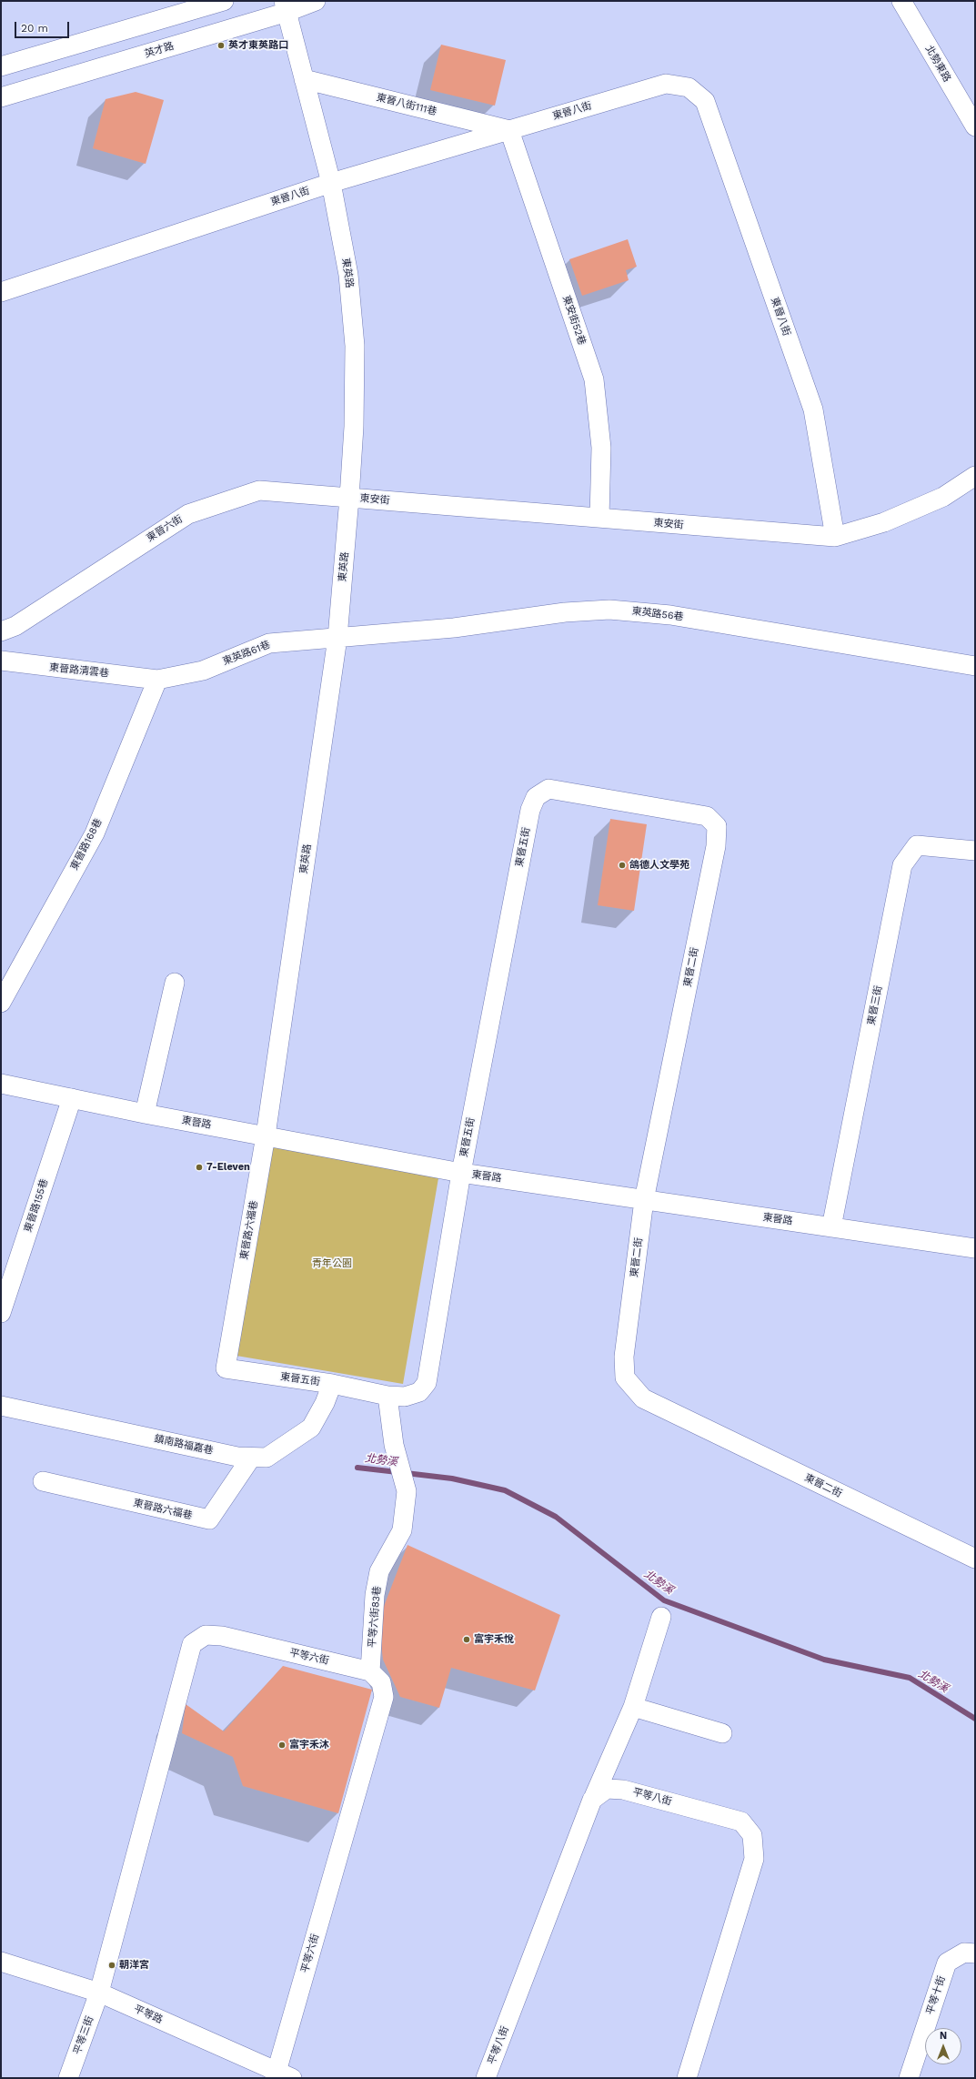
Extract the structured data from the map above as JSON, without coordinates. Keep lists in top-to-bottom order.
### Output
{
  "streets": {
    "street": [
      "英才路",
      "北勢東路",
      "東晉八街111巷",
      "東晉八街",
      "東英路",
      "東安街52巷",
      "東安街",
      "東晉六街",
      "東英路56巷",
      "東英路61巷",
      "東晉路清雲巷",
      "東晉路168巷",
      "東晉五街",
      "東晉二街",
      "東晉三街",
      "東晉路",
      "東晉路155巷",
      "東晉路六福巷",
      "鎮南路福嘉巷",
      "平等六街83巷",
      "平等六街",
      "平等八街",
      "平等十街",
      "平等路",
      "平等三街"
    ]
  },
  "crossings": [
    ["英才路", "東英路"],
    ["東晉八街111巷", "東晉八街"],
    ["東晉八街111巷", "東英路"],
    ["東晉八街111巷", "東安街52巷"],
    ["東晉八街", "東英路"],
    ["東晉八街", "東安街52巷"],
    ["東晉八街", "東安街"],
    ["東英路", "東安街"],
    ["東英路", "東晉六街"],
    ["東英路", "東英路56巷"],
    ["東英路", "東英路61巷"],
    ["東英路", "東晉路"],
    ["東英路", "東晉路六福巷"],
    ["東安街52巷", "東安街"],
    ["東安街", "東晉六街"],
    ["東英路56巷", "東英路61巷"],
    ["東英路61巷", "東晉路清雲巷"],
    ["東英路61巷", "東晉路168巷"],
    ["東晉路清雲巷", "東晉路168巷"],
    ["東晉五街", "東晉二街"],
    ["東晉五街", "東晉路"],
    ["東晉五街", "東晉路六福巷"],
    ["東晉五街", "鎮南路福嘉巷"],
    ["東晉五街", "平等六街83巷"],
    ["東晉二街", "東晉路"],
    ["東晉三街", "東晉路"],
    ["東晉路", "東晉路155巷"],
    ["東晉路", "東晉路六福巷"],
    ["東晉路六福巷", "鎮南路福嘉巷"],
    ["平等六街83巷", "平等六街"],
    ["平等六街", "平等路"],
    ["平等六街", "平等三街"],
    ["平等路", "平等三街"]
  ],
  "water": ["北勢溪"],
  "parks": ["青年公園"],
  "places": [
    "英才東英路口",
    "鴿德人文學苑",
    "7-Eleven",
    "富宇禾悅",
    "富宇禾沐",
    "朝洋宮"
  ],
  "scale_bar": "20 m",
  "north": "top"
}
